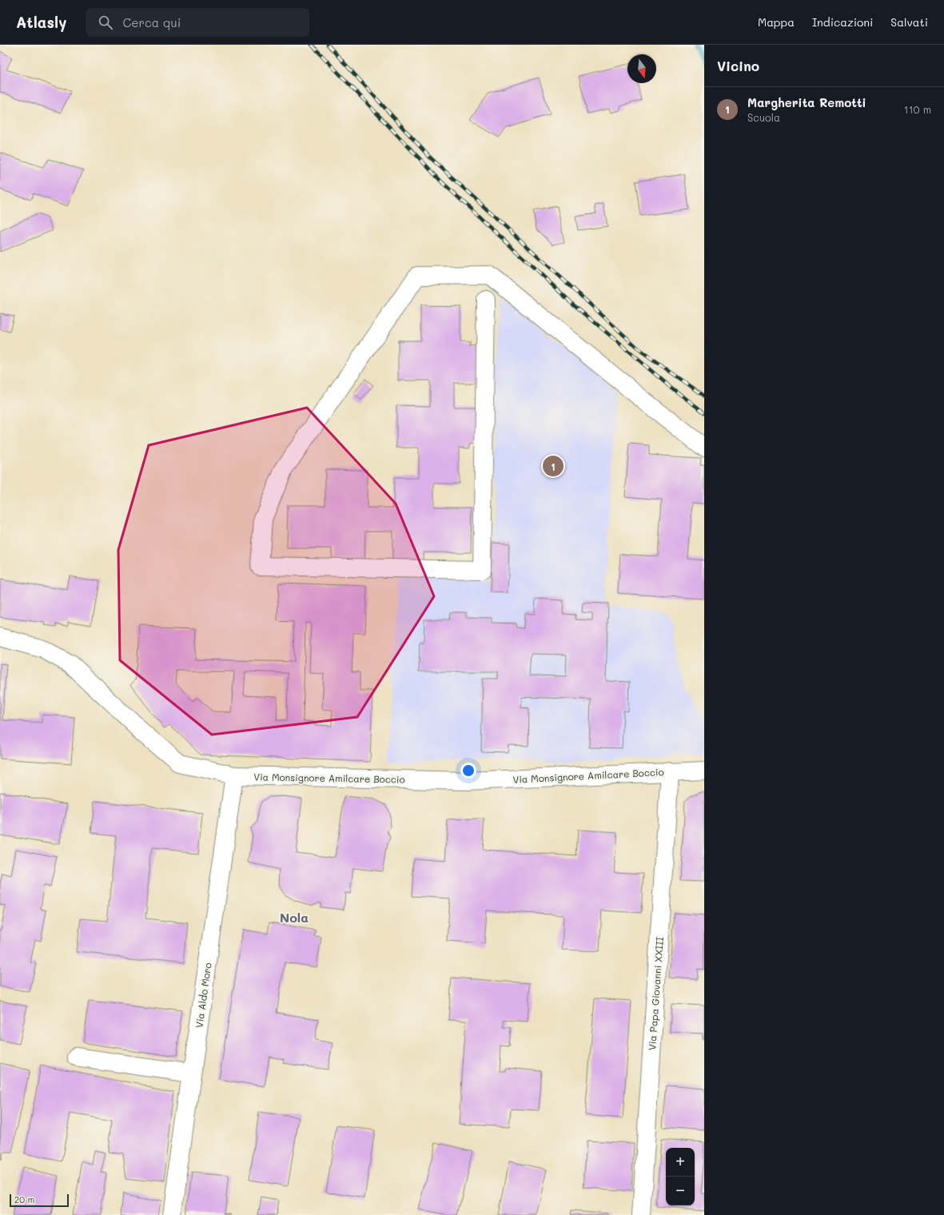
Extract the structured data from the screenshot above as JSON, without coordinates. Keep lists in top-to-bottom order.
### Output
{
  "streets": {
    "street": ["Via Monsignore Amilcare Boccio", "Via Papa Giovanni XXIII", "Via Aldo Moro"]
  },
  "crossings": [
    ["Via Monsignore Amilcare Boccio", "Via Papa Giovanni XXIII"],
    ["Via Monsignore Amilcare Boccio", "Via Aldo Moro"]
  ],
  "districts": ["Nola"],
  "scale_bar": "20 m",
  "north": "bottom",
  "page": {
    "header": "Atlasly",
    "search": "Cerca qui",
    "nav": ["Mappa", "Indicazioni", "Salvati"],
    "heading": "Vicino",
    "list": [
      {
        "mark": "1",
        "name": "Margherita Remotti",
        "note": "Scuola",
        "value": "110 m"
      }
    ],
    "pins": "1",
    "map_buttons": ["+", "−"],
    "scale": "20 m"
  }
}
